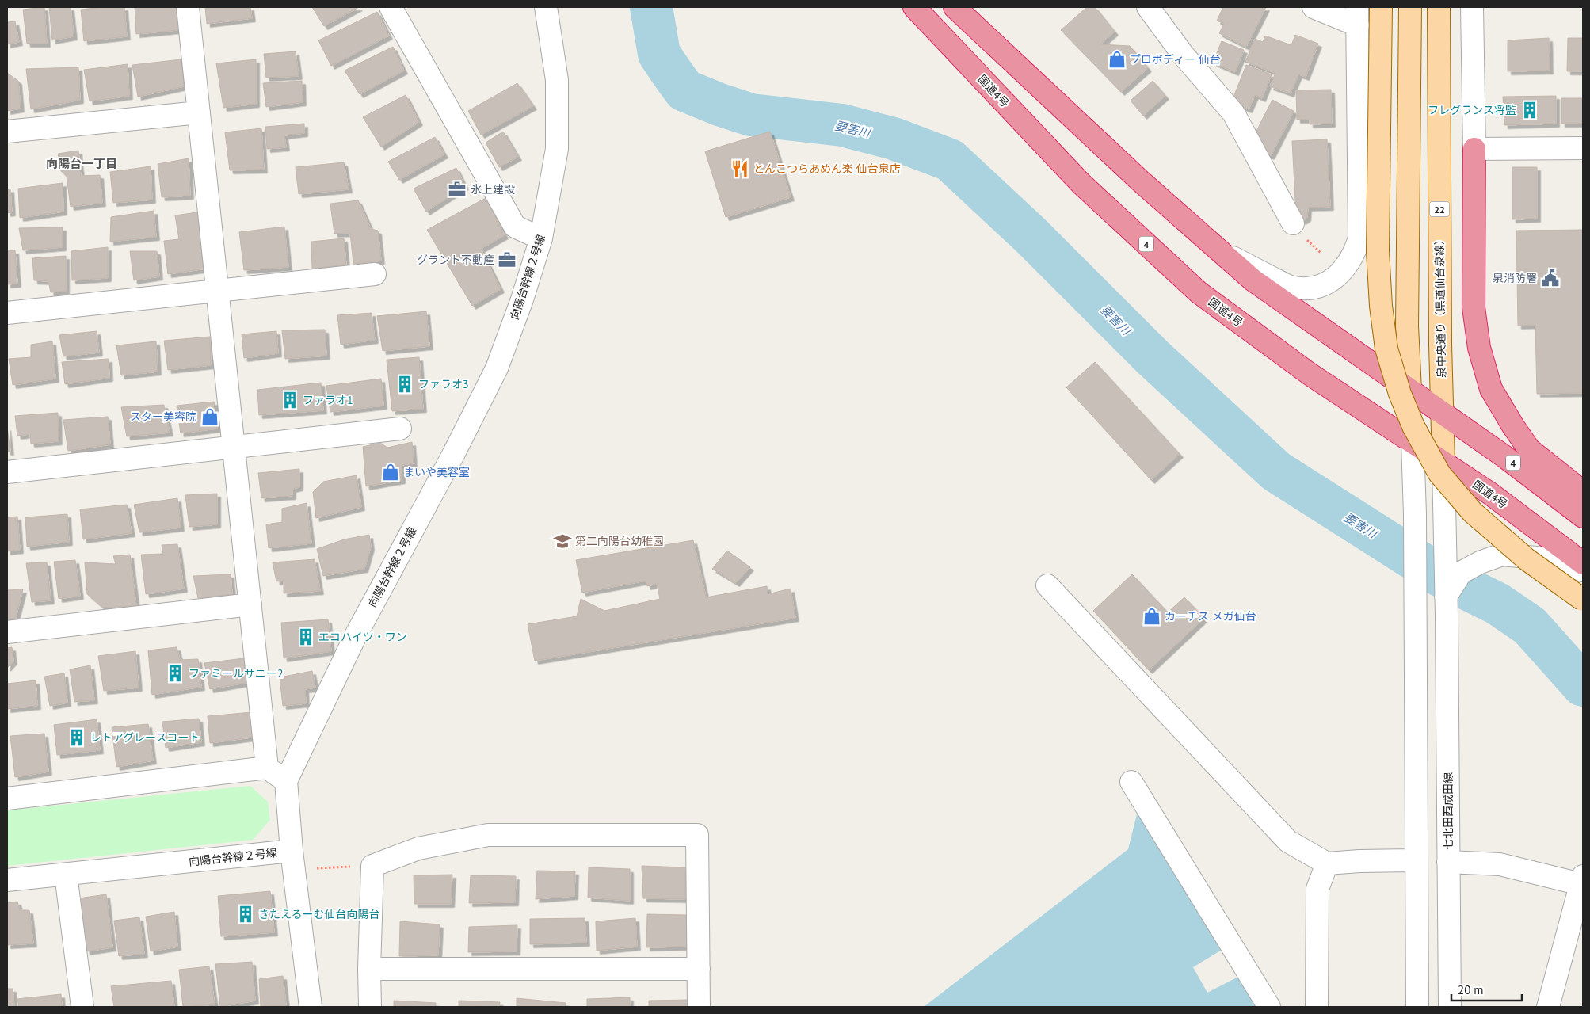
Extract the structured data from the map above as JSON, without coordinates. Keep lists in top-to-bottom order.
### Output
{
  "streets": {
    "highway": ["国道4号", "4"],
    "main road": ["22", "泉中央通り（県道仙台泉線）"],
    "street": ["向陽台幹線２号線", "七北田西成田線"]
  },
  "crossings": [
    ["国道4号", "泉中央通り（県道仙台泉線）"],
    ["国道4号", "七北田西成田線"],
    ["4", "泉中央通り（県道仙台泉線）"],
    ["泉中央通り（県道仙台泉線）", "七北田西成田線"]
  ],
  "districts": ["向陽台一丁目"],
  "water": ["要害川"],
  "places": {
    "shop": [
      "プロボディー 仙台",
      "スター美容院",
      "まいや美容室",
      "カーチス メガ仙台"
    ],
    "building": [
      "フレグランス将監",
      "ファラオ3",
      "ファラオ1",
      "エコハイツ・ワン",
      "ファミールサニー2",
      "レトアグレースコート",
      "きたえるーむ仙台向陽台"
    ],
    "restaurant": ["とんこつらあめん楽 仙台泉店"],
    "office": ["氷上建設", "グラント不動産"],
    "public building": ["泉消防署"],
    "school or university": ["第二向陽台幼稚園"]
  },
  "scale_bar": "20 m"
}
